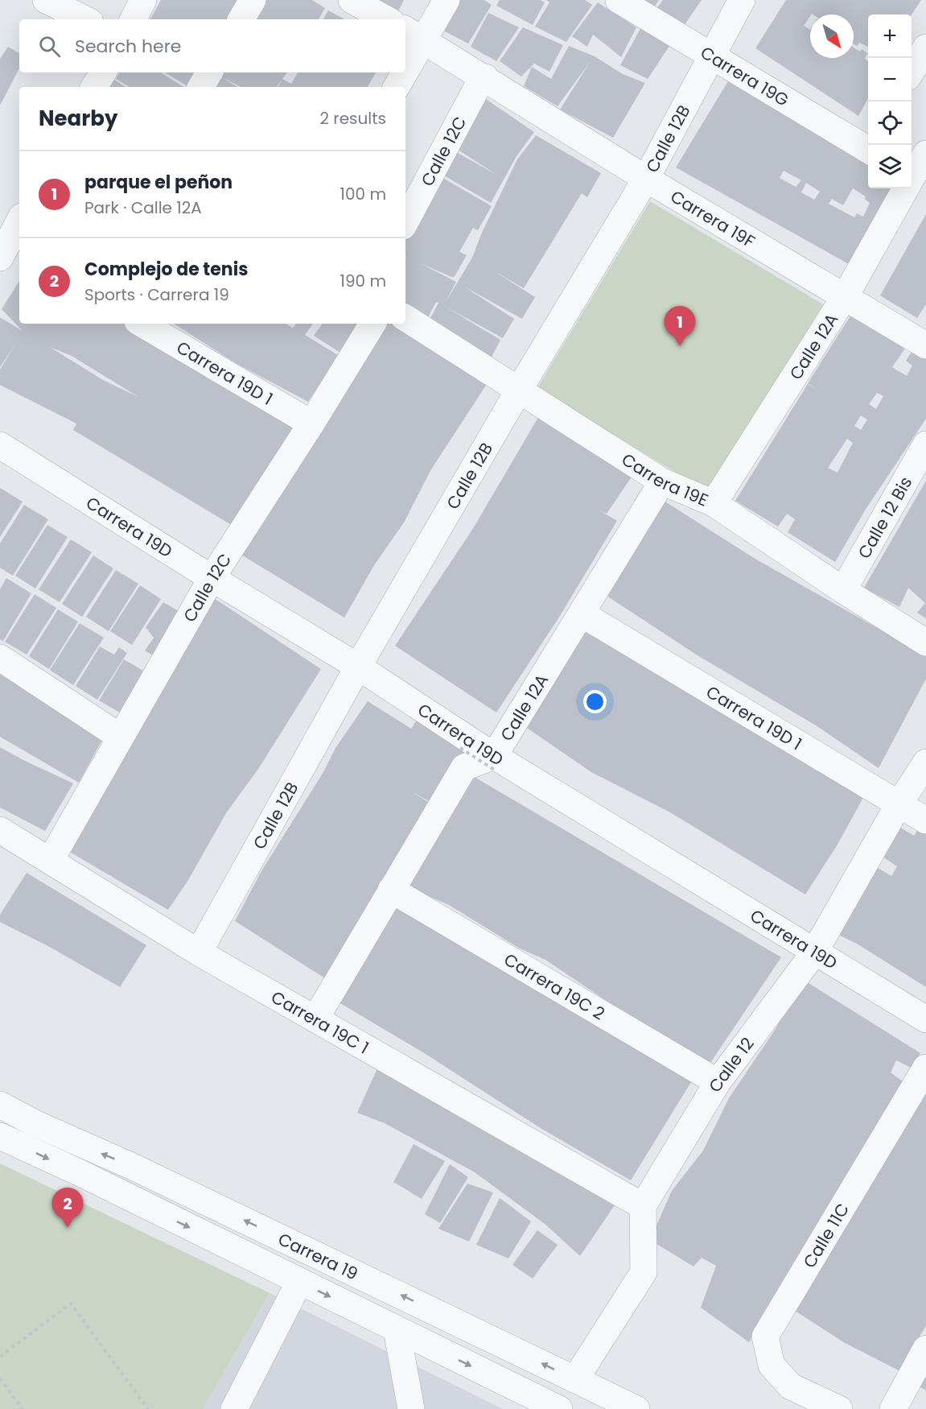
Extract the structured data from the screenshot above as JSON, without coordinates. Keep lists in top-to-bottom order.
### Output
{
  "streets": {
    "street": [
      "Carrera 19G",
      "Calle 12B",
      "Calle 12C",
      "Carrera 19F",
      "Calle 12A",
      "Carrera 19D 1",
      "Carrera 19E",
      "Calle 12 Bis",
      "Carrera 19D",
      "Carrera 19C 2",
      "Carrera 19C 1",
      "Calle 12",
      "Calle 11C",
      "Carrera 19"
    ]
  },
  "crossings": [
    ["Carrera 19G", "Calle 12B"],
    ["Calle 12B", "Carrera 19F"],
    ["Calle 12B", "Carrera 19E"],
    ["Calle 12B", "Carrera 19D"],
    ["Calle 12B", "Carrera 19C 1"],
    ["Calle 12C", "Carrera 19F"],
    ["Calle 12C", "Carrera 19D 1"],
    ["Calle 12C", "Carrera 19D"],
    ["Calle 12C", "Carrera 19C 1"],
    ["Carrera 19F", "Calle 12A"],
    ["Calle 12A", "Carrera 19D 1"],
    ["Calle 12A", "Carrera 19E"],
    ["Calle 12A", "Carrera 19D"],
    ["Calle 12A", "Carrera 19C 2"],
    ["Calle 12A", "Carrera 19C 1"],
    ["Carrera 19D 1", "Calle 12"],
    ["Carrera 19E", "Calle 12 Bis"],
    ["Carrera 19D", "Calle 12"],
    ["Carrera 19C 2", "Calle 12"],
    ["Carrera 19C 1", "Calle 12"]
  ],
  "north": "bottom right",
  "page": {
    "map_buttons": ["+", "−"],
    "search": "Search here",
    "heading": ["Nearby", "2 results"],
    "list": [
      {
        "mark": "1",
        "name": "parque el peñon",
        "note": "Park · Calle 12A",
        "value": "100 m"
      },
      {
        "mark": "2",
        "name": "Complejo de tenis",
        "note": "Sports · Carrera 19",
        "value": "190 m"
      }
    ],
    "pins": ["1", "2"]
  }
}
